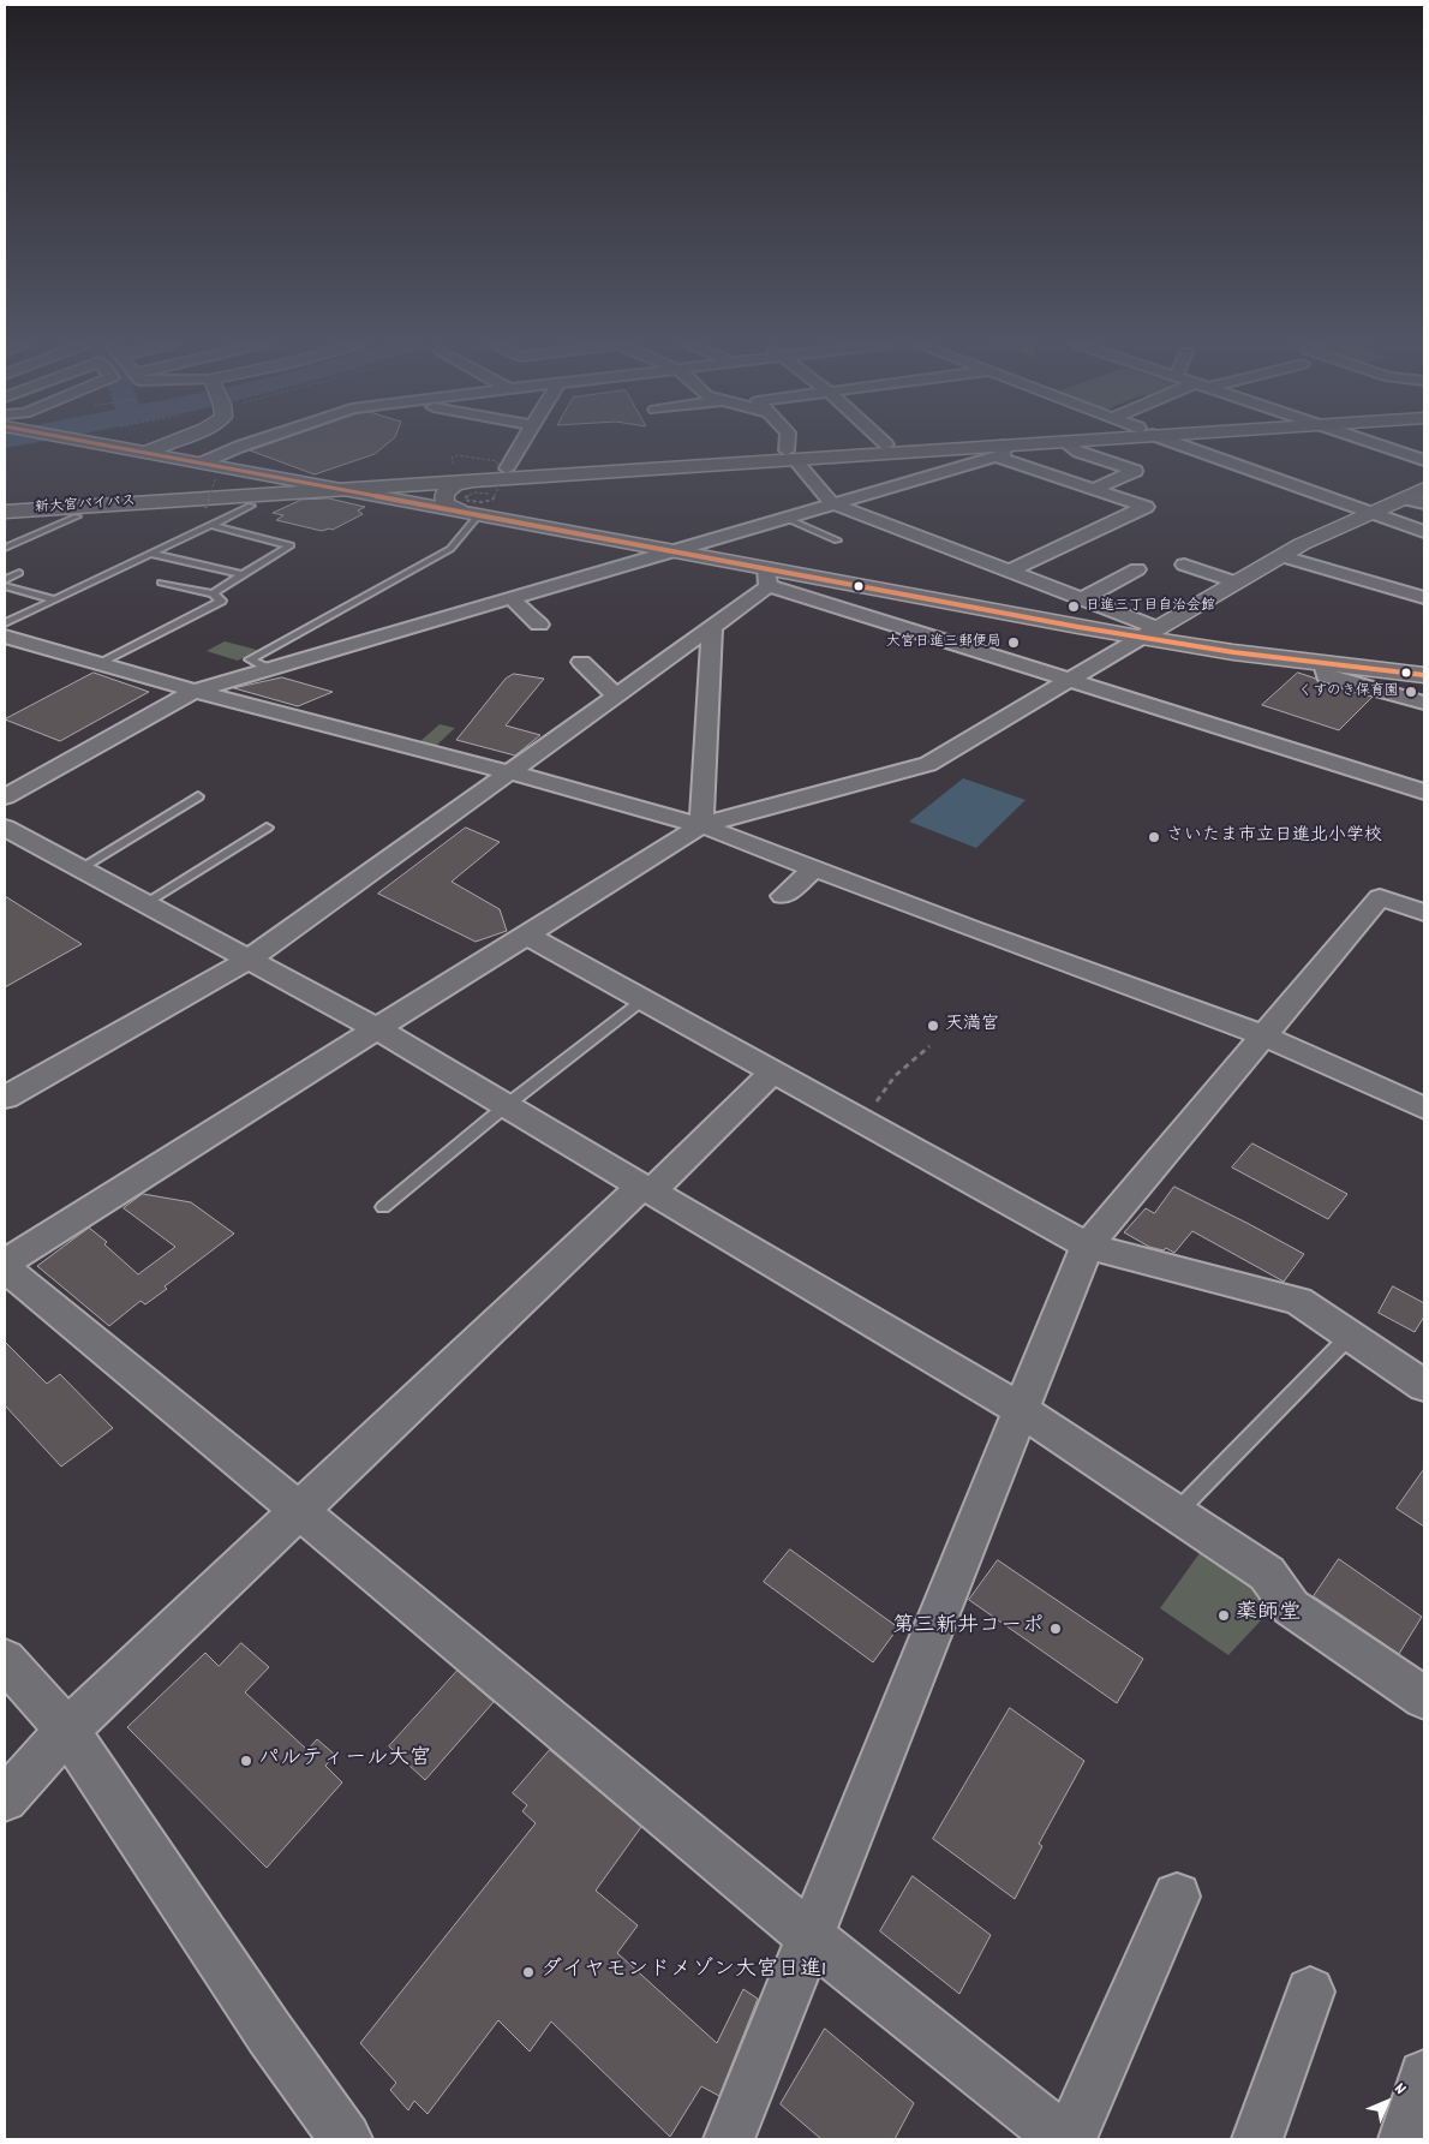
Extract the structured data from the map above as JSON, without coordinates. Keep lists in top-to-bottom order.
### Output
{
  "streets": {
    "highway": ["新大宮バイパス"]
  },
  "places": [
    "日進三丁目自治会館",
    "大宮日進三郵便局",
    "くすのき保育園",
    "さいたま市立日進北小学校",
    "天満宮",
    "薬師堂",
    "第三新井コーポ",
    "パルティール大宮",
    "ダイヤモンドメゾン大宮日進1"
  ],
  "north": "top right"
}
